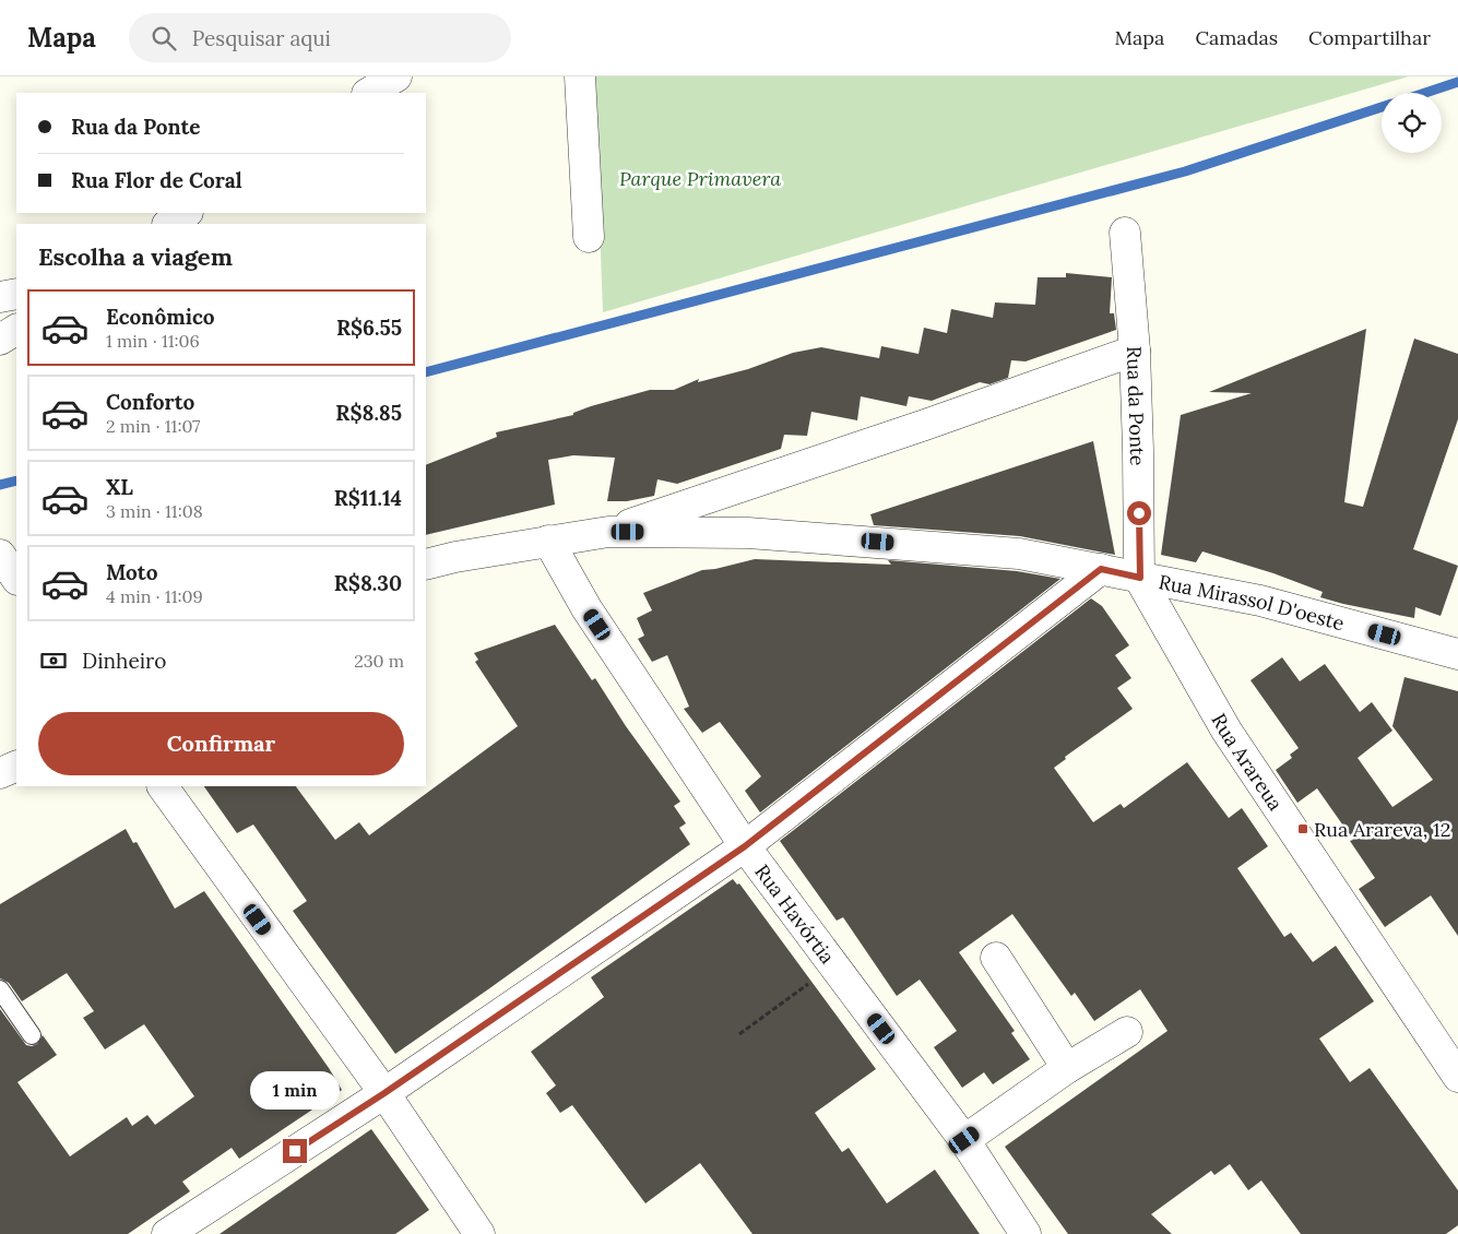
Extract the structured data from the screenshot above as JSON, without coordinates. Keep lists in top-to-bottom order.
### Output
{
  "streets": {
    "street": [
      "Rua da Ponte",
      "Rua Mirassol D'oeste",
      "Rua Arareua",
      "Rua Havórtia"
    ]
  },
  "crossings": [
    ["Rua da Ponte", "Rua Mirassol D'oeste"],
    ["Rua da Ponte", "Rua Arareua"],
    ["Rua Mirassol D'oeste", "Rua Arareua"],
    ["Rua Mirassol D'oeste", "Rua Havórtia"]
  ],
  "parks": ["Parque Primavera"],
  "places": {
    "transit": ["Rua Arareva, 12"]
  },
  "page": {
    "header": "Mapa",
    "search": "Pesquisar aqui",
    "nav": ["Mapa", "Camadas", "Compartilhar"],
    "banner": ["Rua da Ponte", "Rua Flor de Coral"],
    "heading": "Escolha a viagem",
    "list": [
      {
        "name": "Econômico",
        "note": "1 min · 11:06",
        "value": "R$6.55"
      },
      {
        "name": "Conforto",
        "note": "2 min · 11:07",
        "value": "R$8.85"
      },
      {
        "name": "XL",
        "note": "3 min · 11:08",
        "value": "R$11.14"
      },
      {
        "name": "Moto",
        "note": "4 min · 11:09",
        "value": "R$8.30"
      }
    ],
    "pay": ["Dinheiro", "230 m"],
    "buttons": "Confirmar",
    "bubble": "1 min"
  }
}
